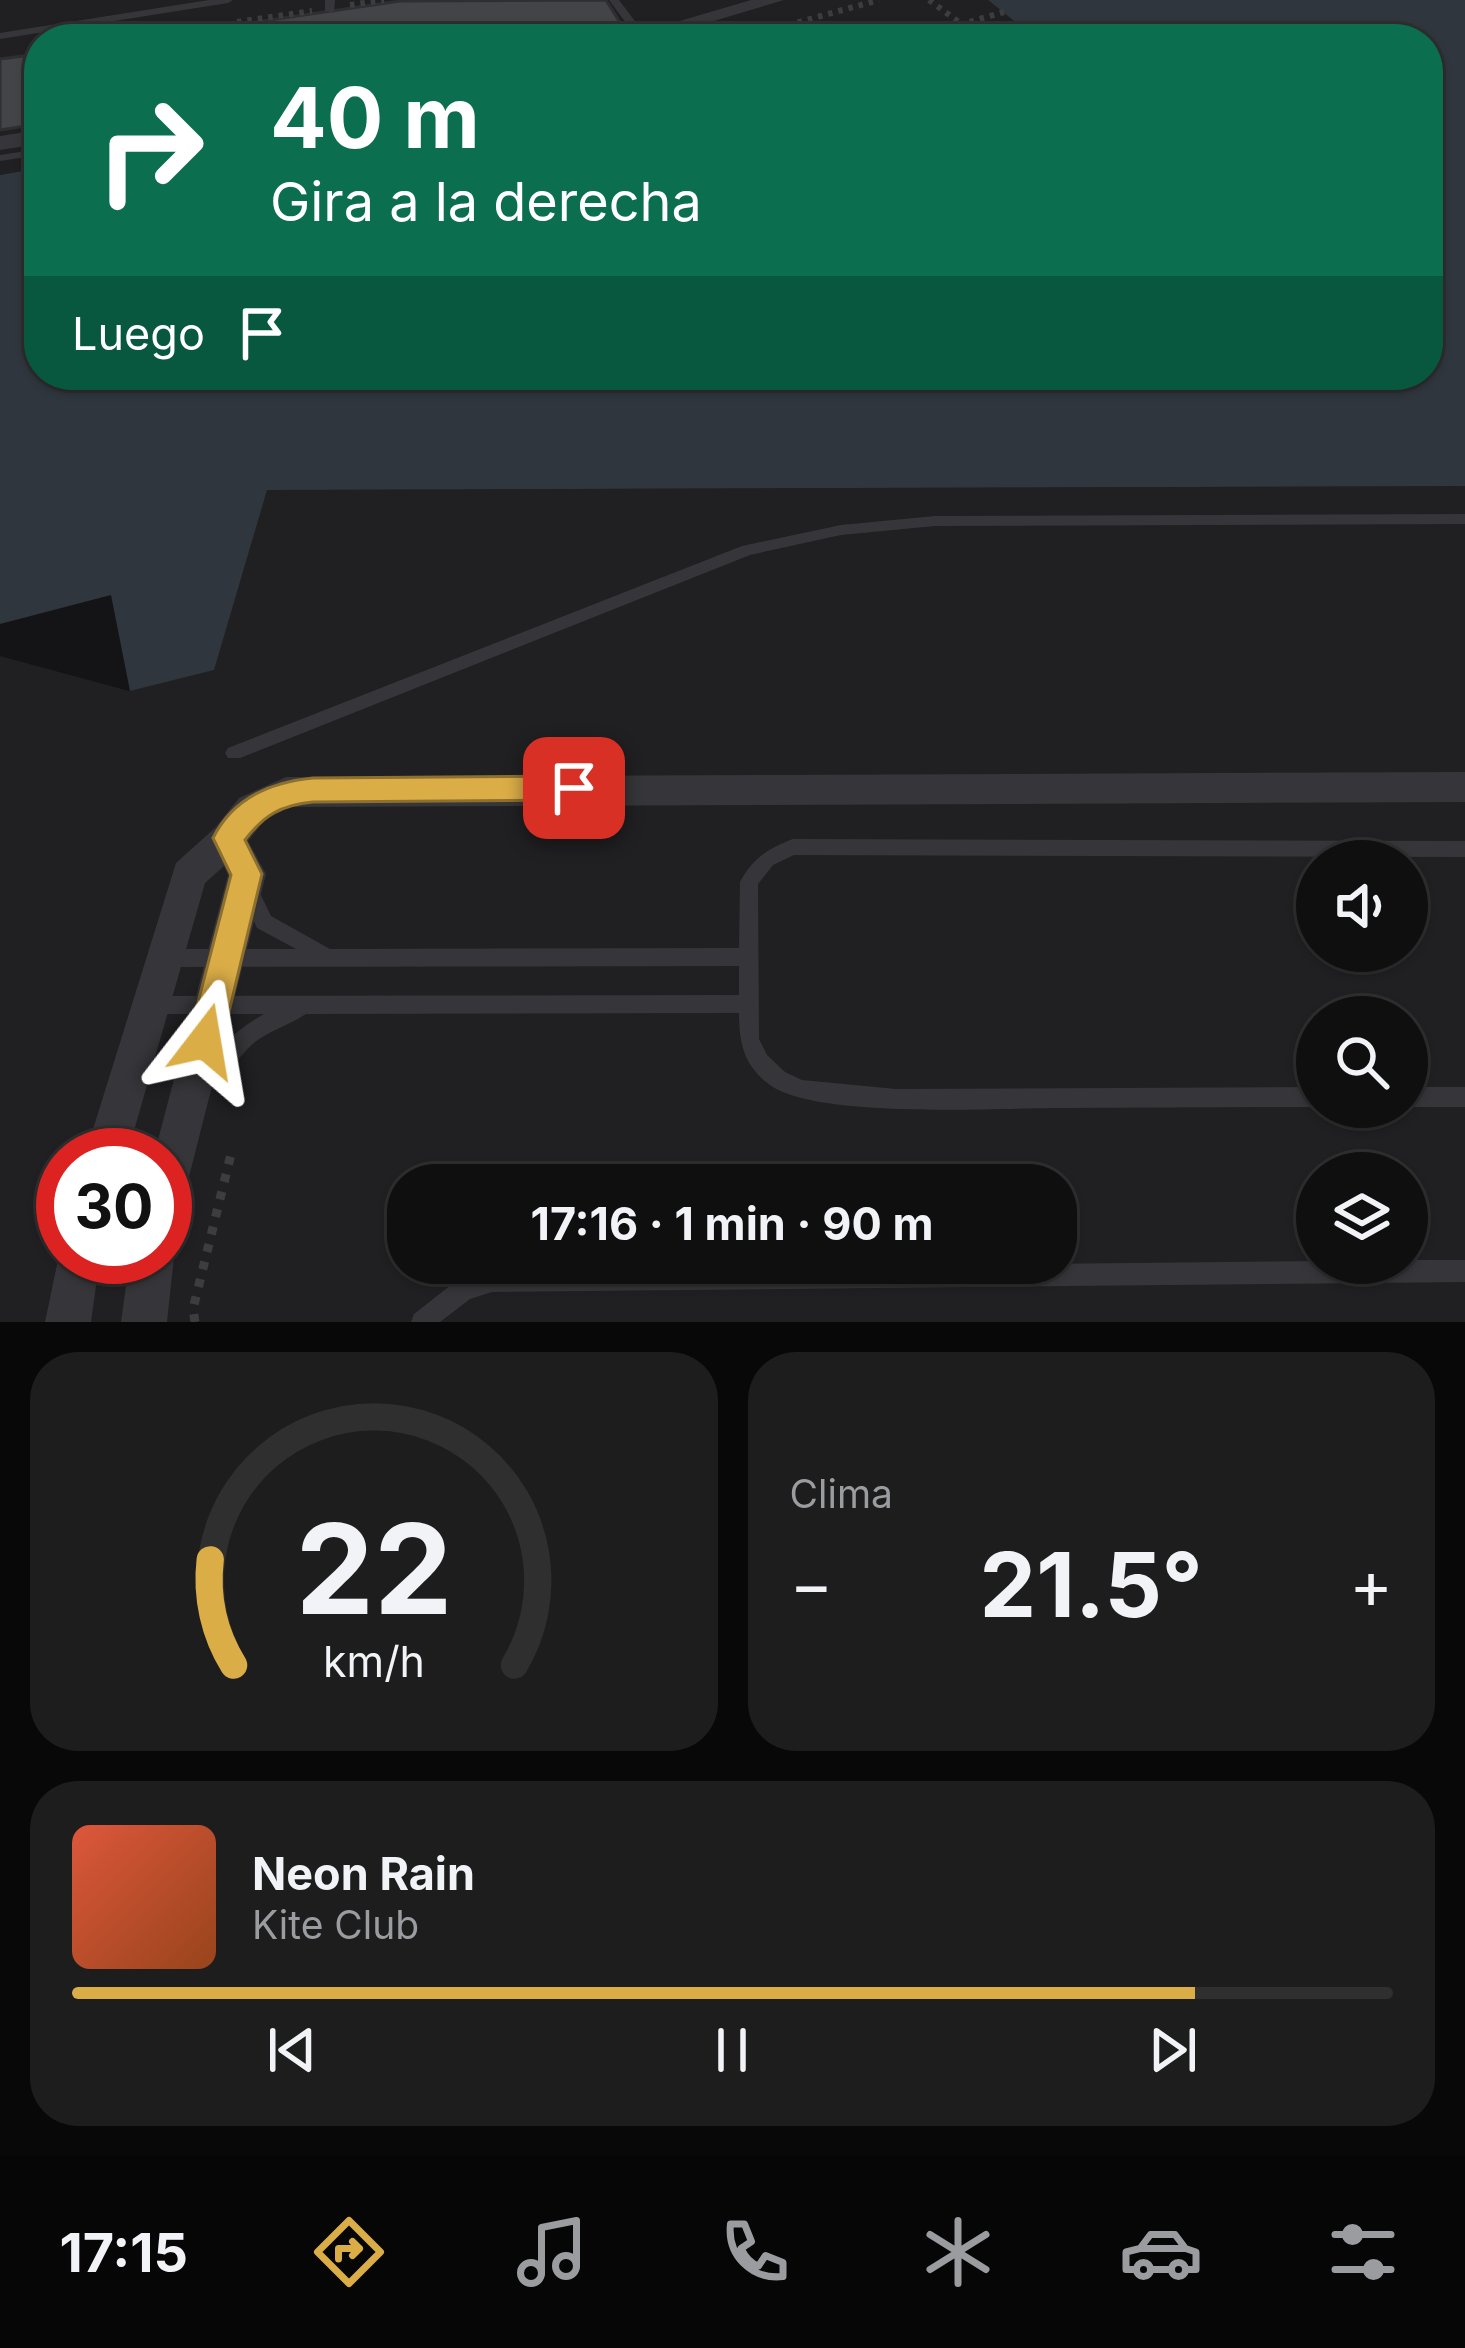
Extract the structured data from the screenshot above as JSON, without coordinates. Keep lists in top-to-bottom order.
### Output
{
  "page": {
    "turn": ["40 m", "Gira a la derecha"],
    "then": "Luego",
    "limit": "30",
    "trip": "17:16 · 1 min · 90 m",
    "tile": "Clima",
    "heat": ["−", "21.5°", "+"],
    "song": ["Neon Rain", "Kite Club"],
    "tabs": "17:15",
    "gauge": ["22", "km/h"]
  }
}
